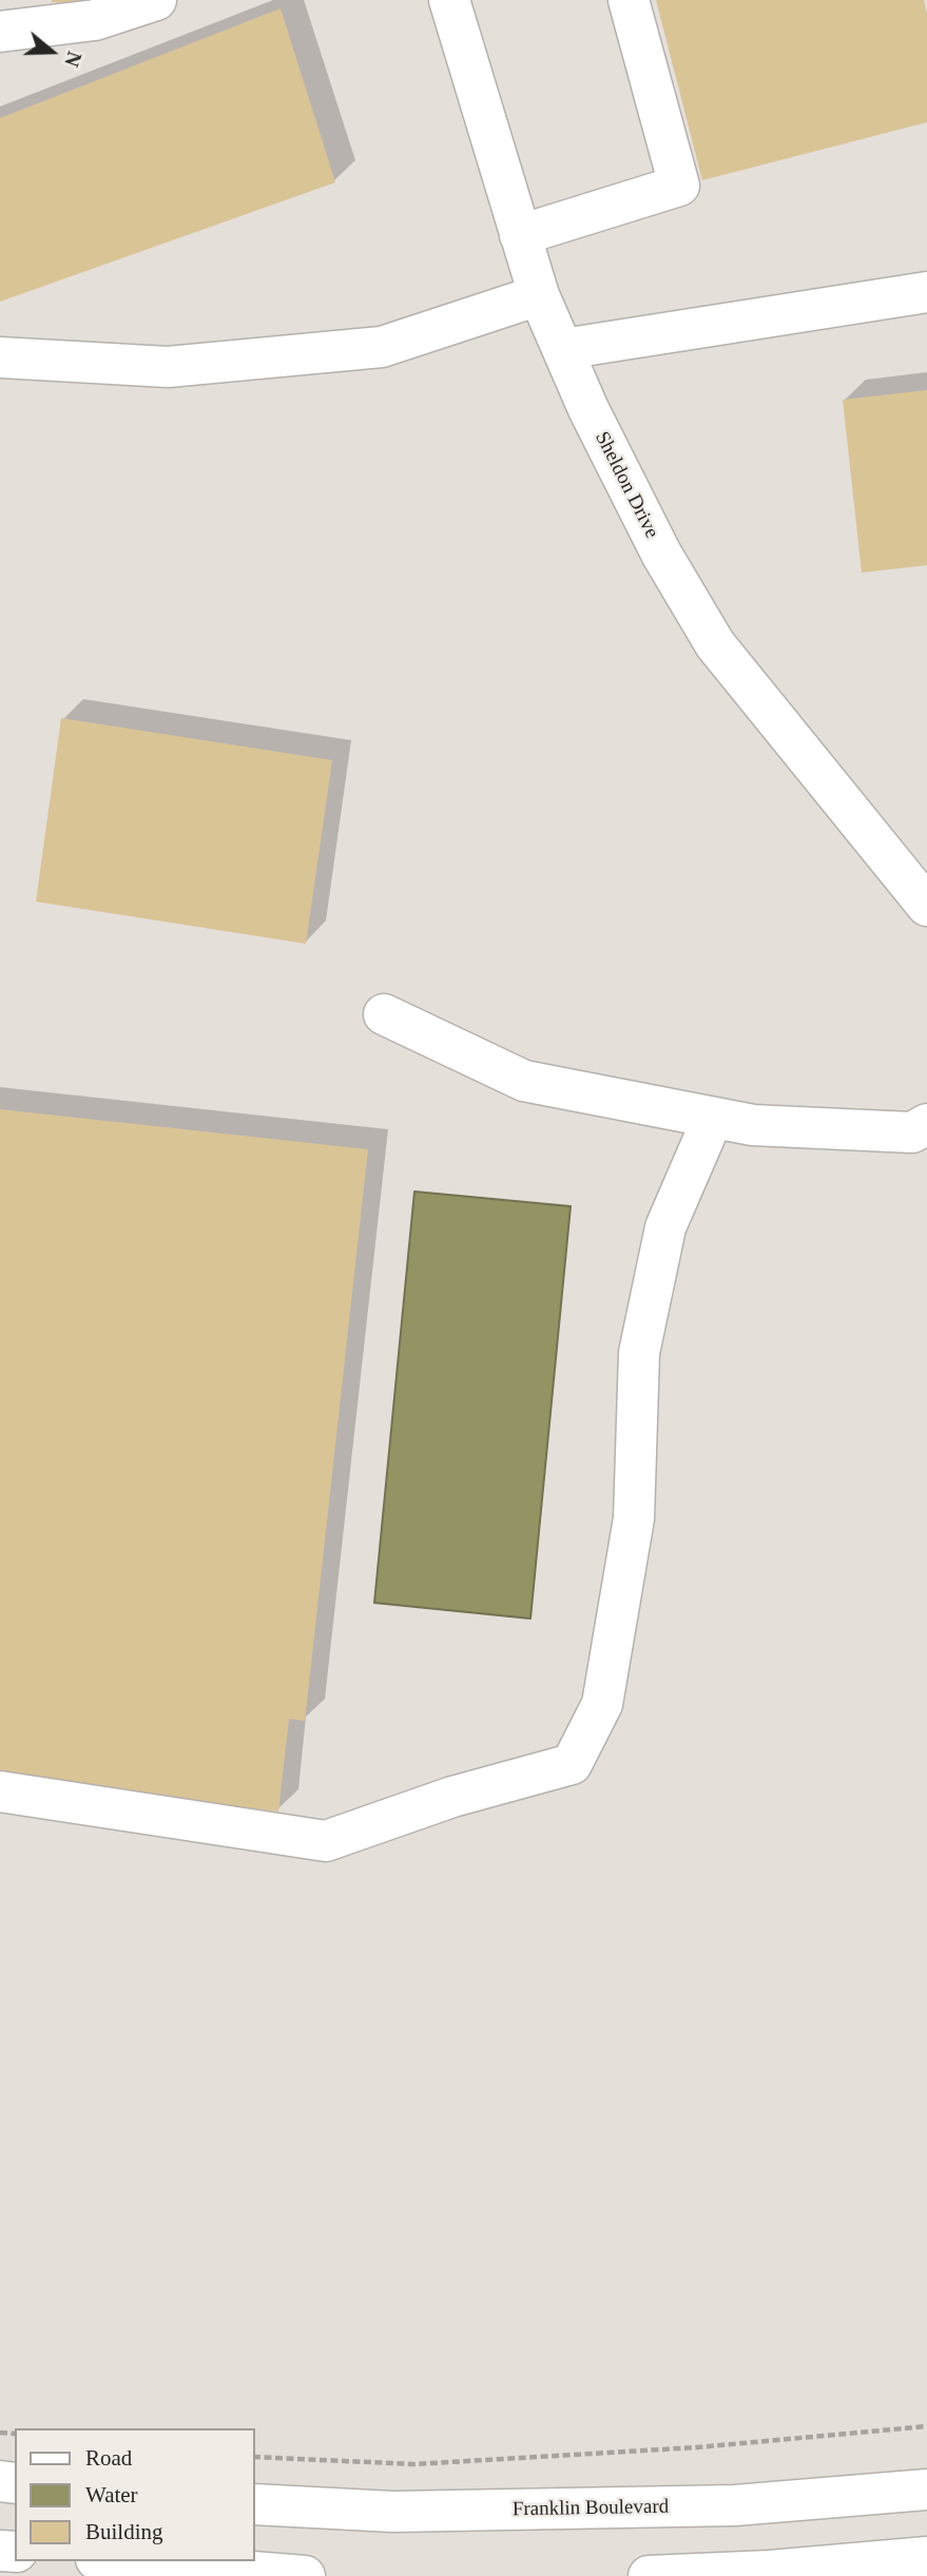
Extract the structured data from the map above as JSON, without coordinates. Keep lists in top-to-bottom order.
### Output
{
  "streets": {
    "main road": ["Sheldon Drive", "Franklin Boulevard"]
  },
  "legend": ["Road", "Water", "Building"],
  "north": "right"
}
